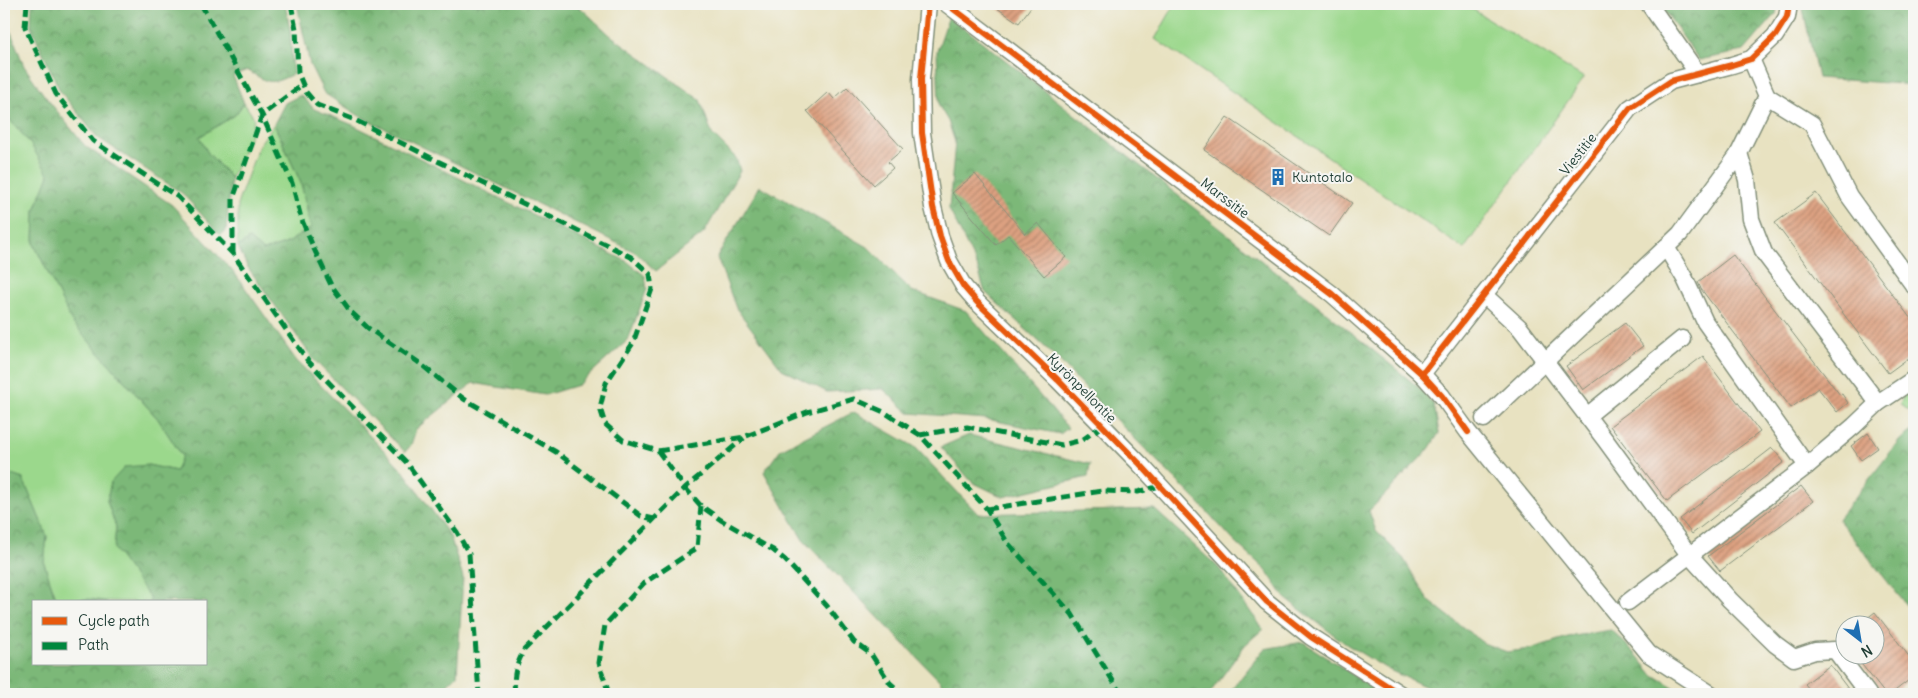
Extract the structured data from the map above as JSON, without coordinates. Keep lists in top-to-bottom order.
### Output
{
  "streets": {
    "street": ["Viestitie", "Marssitie", "Kyrönpellontie"]
  },
  "crossings": [
    ["Viestitie", "Marssitie"]
  ],
  "places": {
    "building": ["Kuntotalo"]
  },
  "legend": ["Cycle path", "Path"],
  "north": "bottom right"
}
